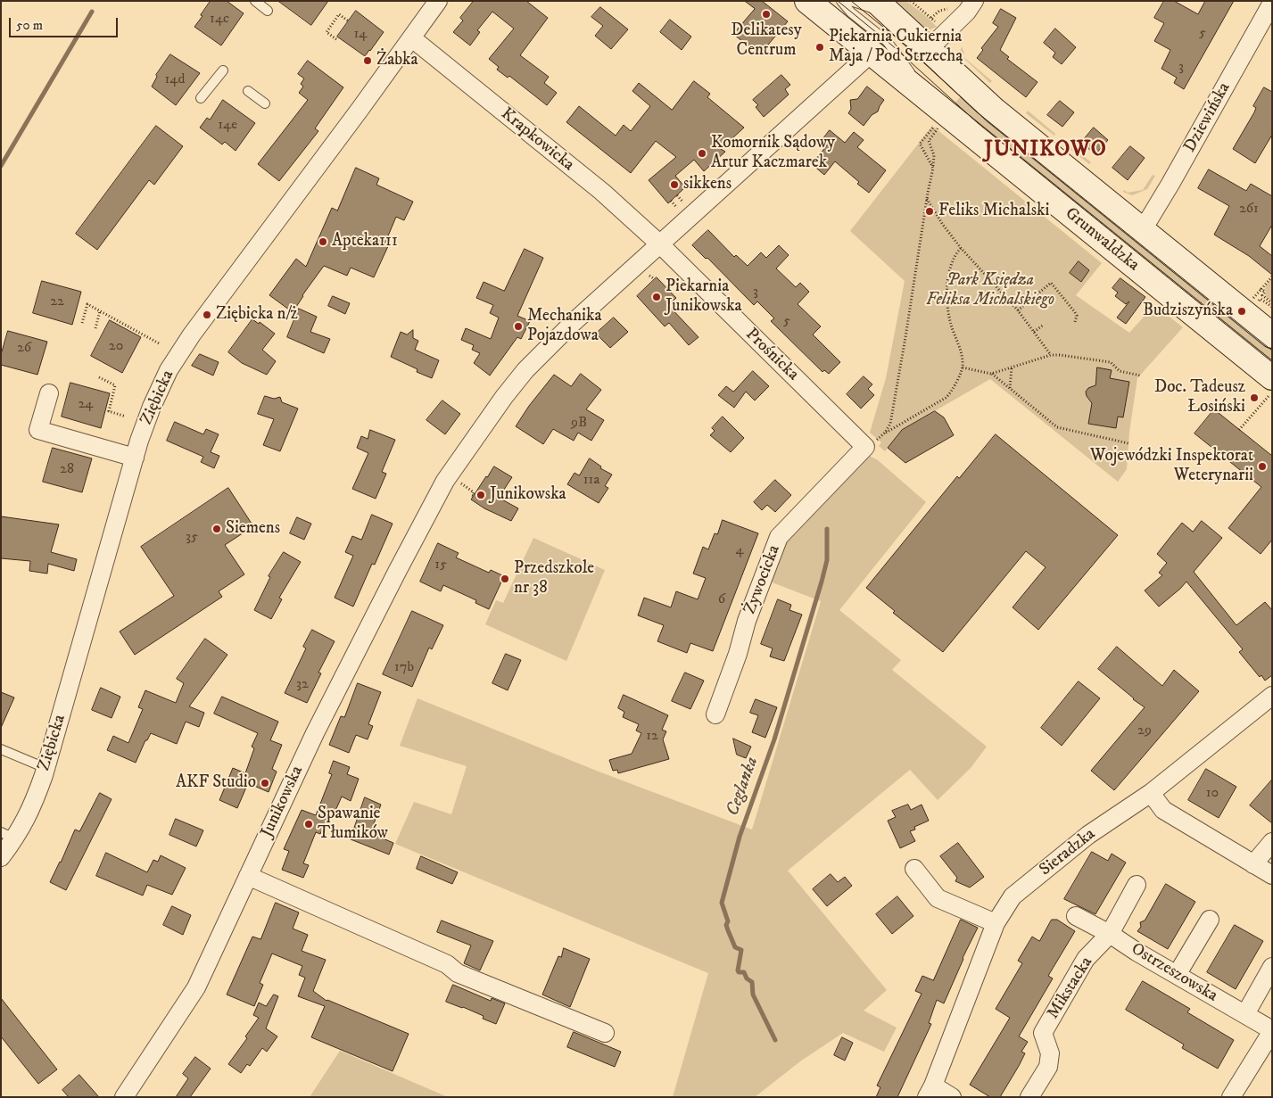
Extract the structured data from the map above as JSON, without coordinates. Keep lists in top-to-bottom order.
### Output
{
  "streets": {
    "street": [
      "Dziewińska",
      "Krapkowicka",
      "Grunwaldzka",
      "Prośnicka",
      "Ziębicka",
      "Żywocicka",
      "Junikowska",
      "Sieradzka",
      "Ostrzeszowska",
      "Mikstacka"
    ]
  },
  "crossings": [
    ["Dziewińska", "Grunwaldzka"],
    ["Krapkowicka", "Prośnicka"],
    ["Krapkowicka", "Ziębicka"],
    ["Krapkowicka", "Junikowska"],
    ["Grunwaldzka", "Junikowska"],
    ["Prośnicka", "Żywocicka"],
    ["Prośnicka", "Junikowska"],
    ["Ostrzeszowska", "Mikstacka"]
  ],
  "districts": ["JUNIKOWO"],
  "water": ["Ceglanka"],
  "parks": ["Park Księdza Feliksa Michalskiego"],
  "places": [
    "Delikatesy Centrum",
    "Piekarnia Cukiernia Maja / Pod Strzechą",
    "Żabka",
    "Komornik Sądowy Artur Kaczmarek",
    "sikkens",
    "Feliks Michalski",
    "Apteka111",
    "Piekarnia Junikowska",
    "Budziszyńska",
    "Ziębicka n/ż",
    "Mechanika Pojazdowa",
    "Doc. Tadeusz Łosiński",
    "Wojewódzki Inspektorat Weterynarii",
    "Junikowska",
    "Siemens",
    "Przedszkole nr 38",
    "AKF Studio",
    "Spawanie Tłumików"
  ],
  "house_numbers": [
    "14c",
    "5",
    "14",
    "3",
    "14d",
    "14e",
    "261",
    "3",
    "22",
    "5",
    "20",
    "26",
    "24",
    "9B",
    "28",
    "11a",
    "35",
    "4",
    "15",
    "6",
    "17b",
    "32",
    "29",
    "12",
    "10"
  ],
  "scale_bar": "50 m"
}
